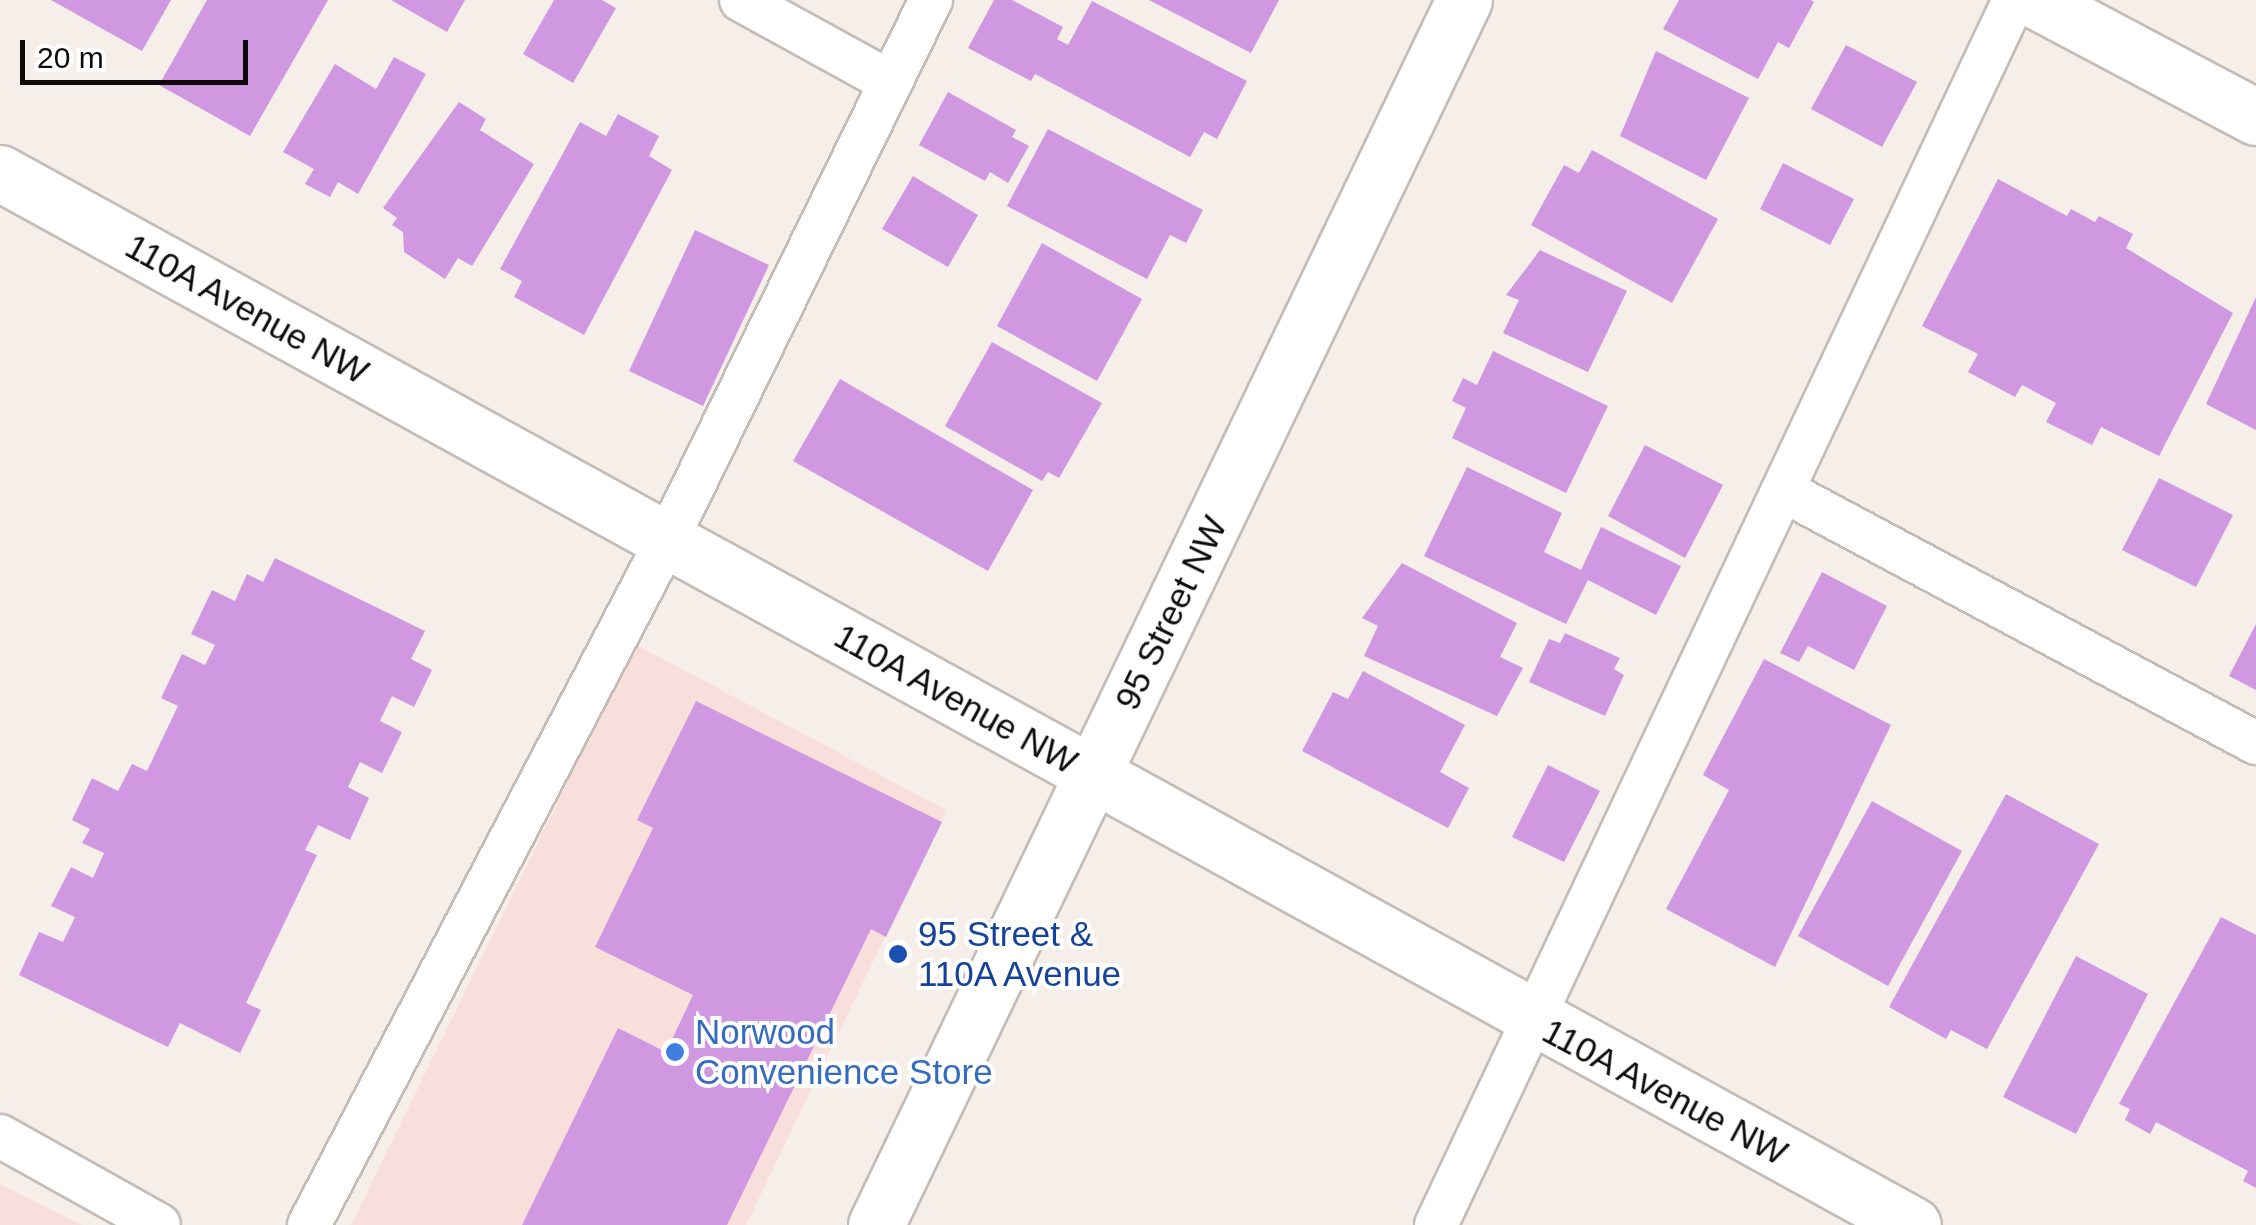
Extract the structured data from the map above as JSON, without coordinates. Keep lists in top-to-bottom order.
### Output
{
  "streets": {
    "street": ["110A Avenue NW", "95 Street NW"]
  },
  "crossings": [
    ["110A Avenue NW", "95 Street NW"]
  ],
  "places": ["95 Street & 110A Avenue", "Norwood Convenience Store"],
  "scale_bar": "20 m"
}
